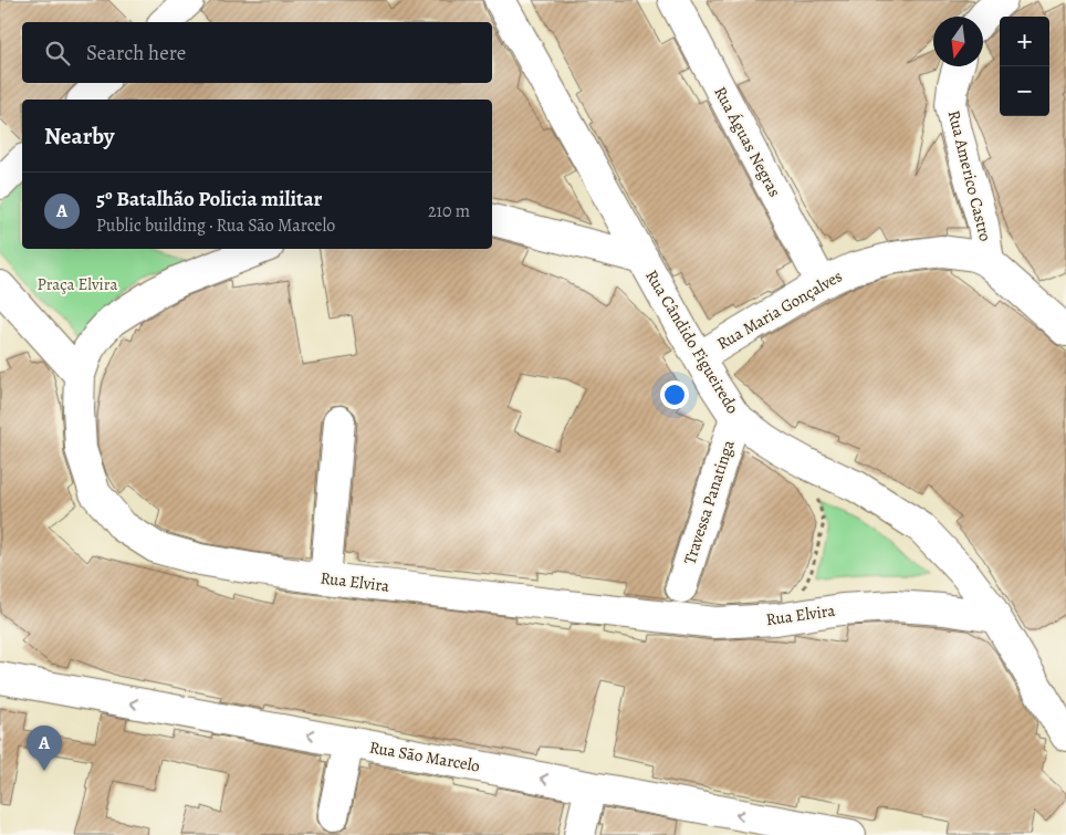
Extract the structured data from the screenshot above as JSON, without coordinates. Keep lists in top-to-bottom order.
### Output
{
  "streets": {
    "street": [
      "Rua Águas Negras",
      "Rua Americo Castro",
      "Rua Maria Gonçalves",
      "Rua Cândido Figueiredo",
      "Travessa Panatinga",
      "Rua Elvira",
      "Rua São Marcelo"
    ]
  },
  "crossings": [
    ["Rua Águas Negras", "Rua Maria Gonçalves"],
    ["Rua Americo Castro", "Rua Maria Gonçalves"],
    ["Rua Maria Gonçalves", "Rua Cândido Figueiredo"],
    ["Rua Cândido Figueiredo", "Travessa Panatinga"],
    ["Rua Cândido Figueiredo", "Rua Elvira"]
  ],
  "one_way": ["Rua São Marcelo"],
  "parks": ["Praça Elvira"],
  "north": "bottom",
  "page": {
    "map_buttons": ["+", "−"],
    "search": "Search here",
    "heading": "Nearby",
    "list": [
      {
        "mark": "A",
        "name": "5º Batalhão Policia militar",
        "note": "Public building · Rua São Marcelo",
        "value": "210 m"
      }
    ],
    "pins": "A"
  }
}
